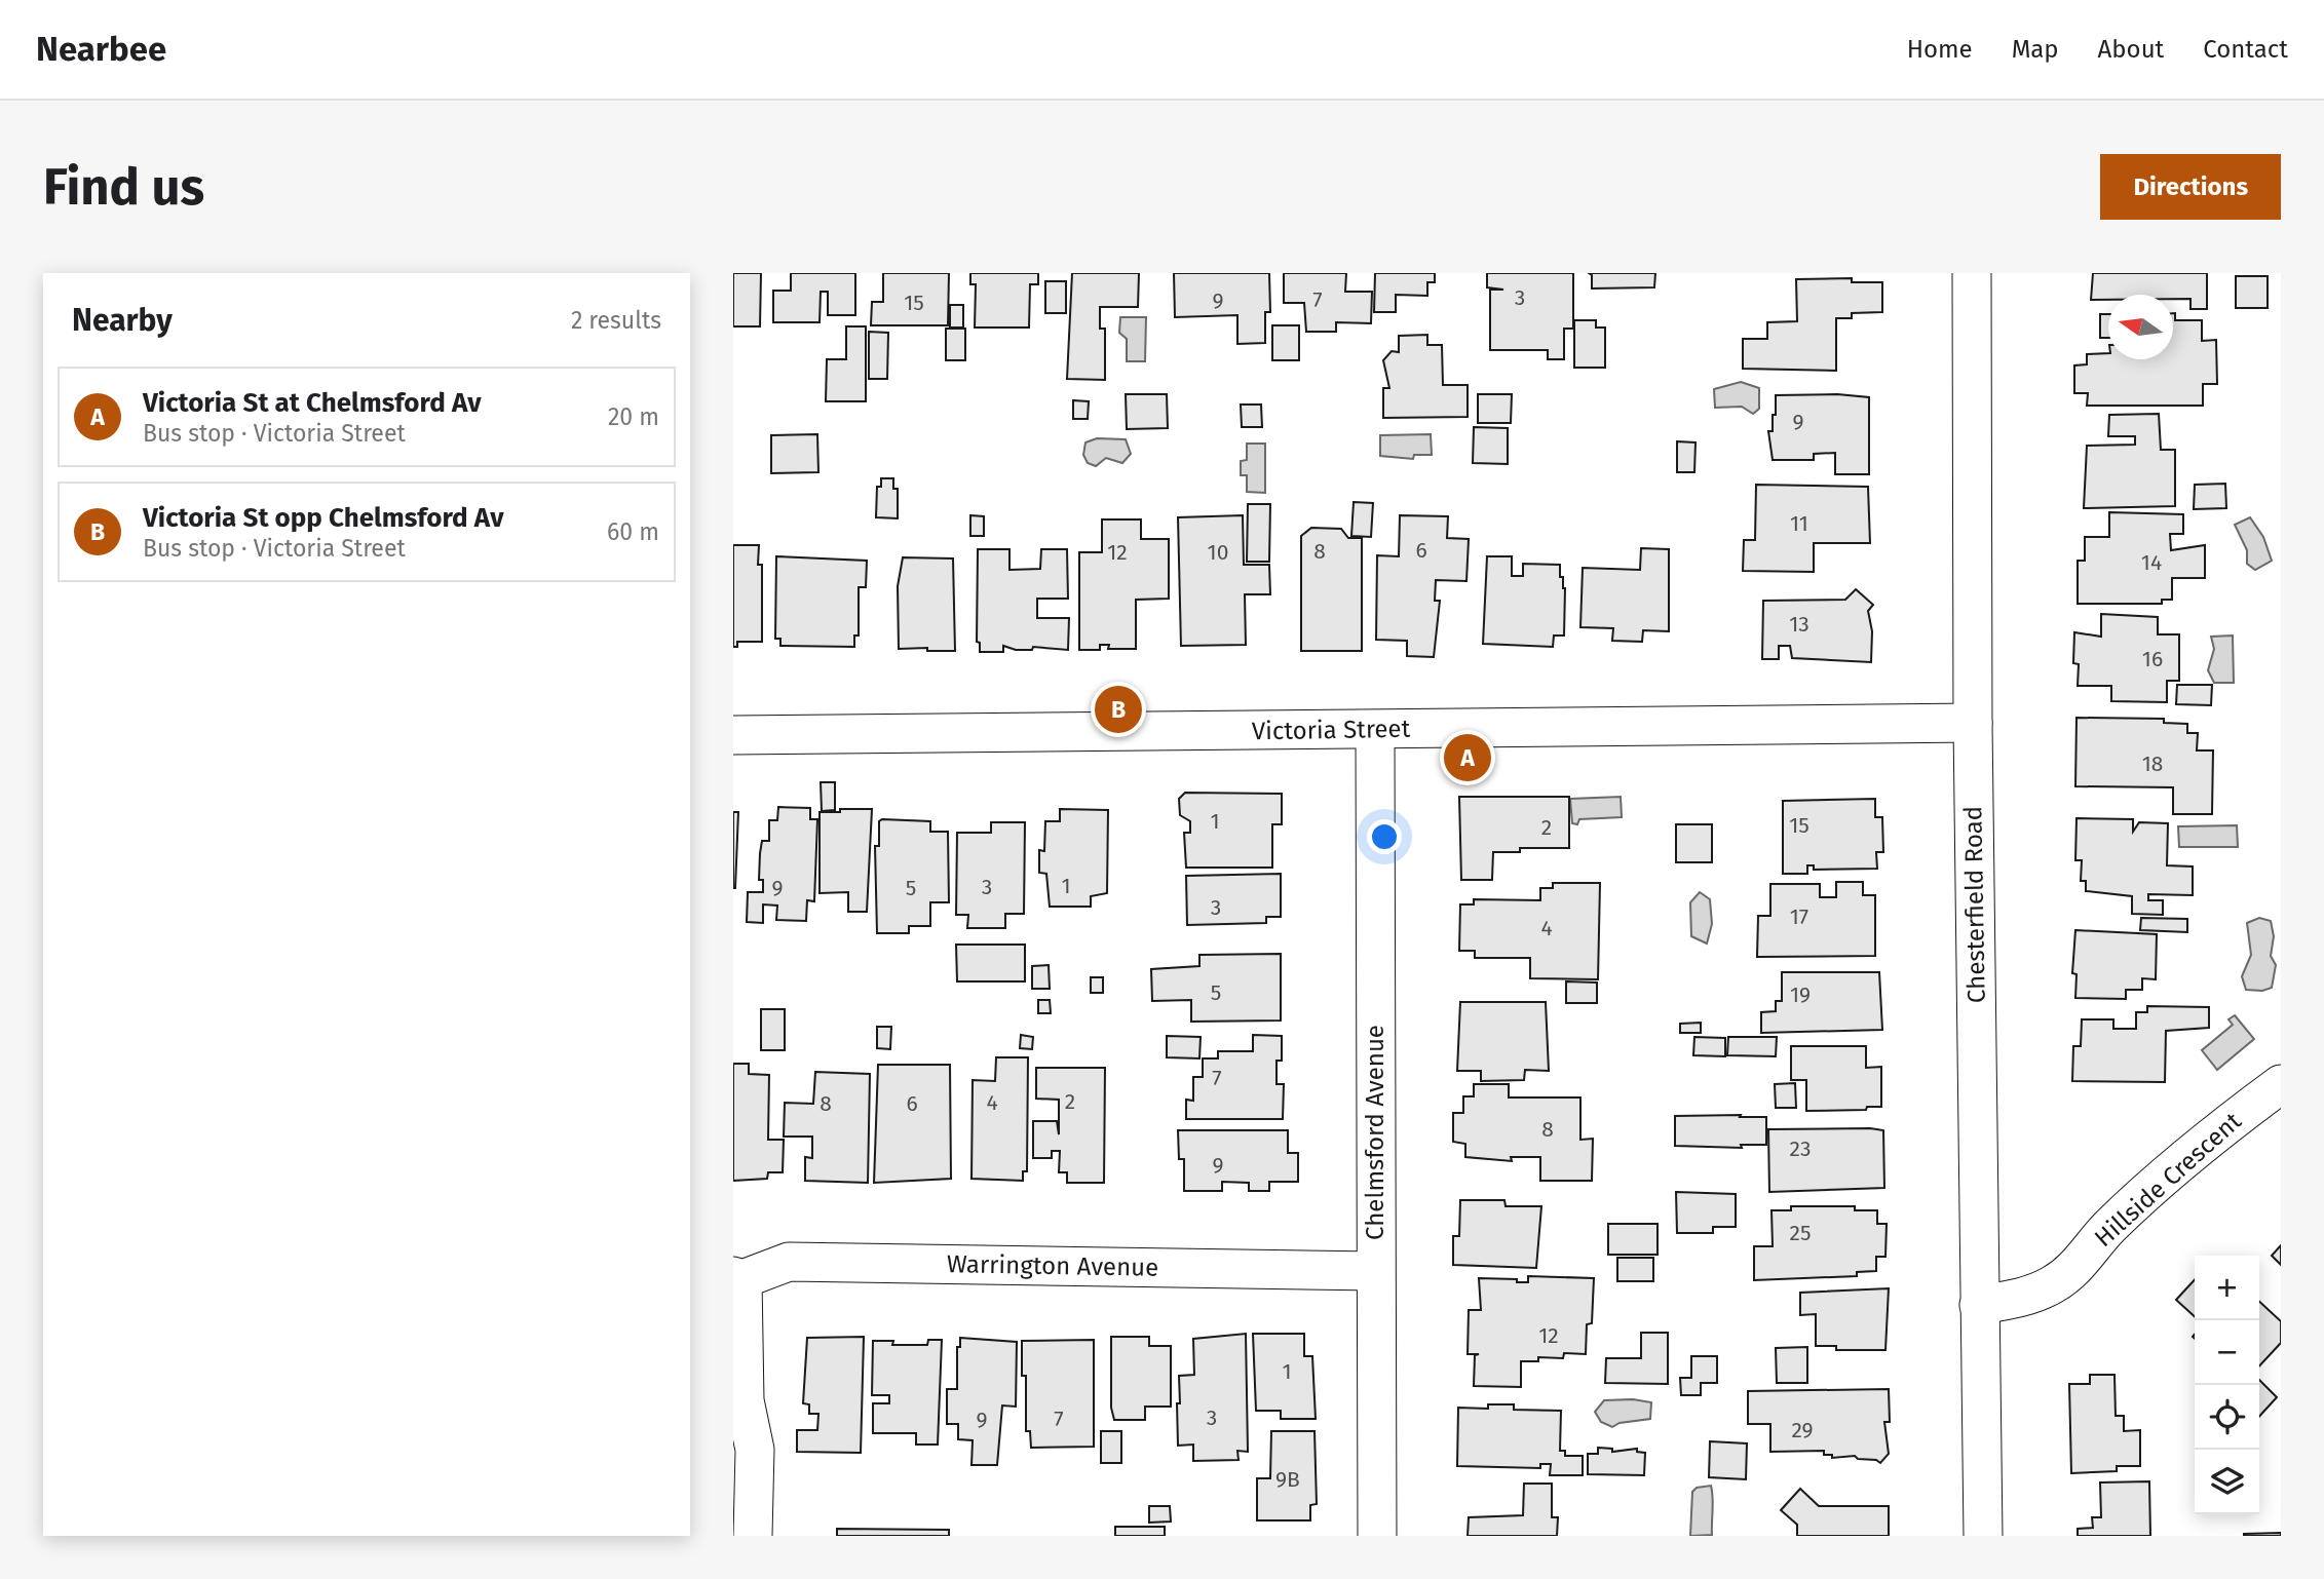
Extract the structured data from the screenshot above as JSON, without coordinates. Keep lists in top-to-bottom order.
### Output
{
  "streets": {
    "street": [
      "Victoria Street",
      "Chesterfield Road",
      "Chelmsford Avenue",
      "Hillside Crescent",
      "Warrington Avenue"
    ]
  },
  "crossings": [
    ["Victoria Street", "Chesterfield Road"],
    ["Victoria Street", "Chelmsford Avenue"],
    ["Chesterfield Road", "Hillside Crescent"],
    ["Chelmsford Avenue", "Warrington Avenue"]
  ],
  "house_numbers": [
    "3",
    "7",
    "9",
    "15",
    "9",
    "11",
    "6",
    "8",
    "12",
    "10",
    "14",
    "13",
    "16",
    "18",
    "1",
    "15",
    "2",
    "1",
    "3",
    "9",
    "5",
    "3",
    "17",
    "4",
    "5",
    "19",
    "7",
    "2",
    "4",
    "8",
    "6",
    "8",
    "23",
    "9",
    "25",
    "12",
    "1",
    "3",
    "7",
    "9",
    "29",
    "9B"
  ],
  "north": "left",
  "page": {
    "header": "Nearbee",
    "nav": [
      "Home",
      "Map",
      "About",
      "Contact"
    ],
    "buttons": "Directions",
    "title": "Find us",
    "heading": ["Nearby", "2 results"],
    "list": [
      {
        "mark": "A",
        "name": "Victoria St at Chelmsford Av",
        "note": "Bus stop · Victoria Street",
        "value": "20 m"
      },
      {
        "mark": "B",
        "name": "Victoria St opp Chelmsford Av",
        "note": "Bus stop · Victoria Street",
        "value": "60 m"
      }
    ],
    "pins": ["B", "A"],
    "map_buttons": ["+", "−"]
  }
}
